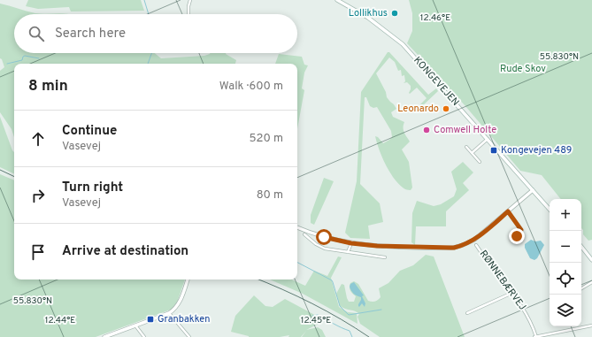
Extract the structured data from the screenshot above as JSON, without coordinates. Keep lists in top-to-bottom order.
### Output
{
  "streets": {
    "street": ["KONGEVEJEN", "RØNNEBÆRVEJ"]
  },
  "parks": ["Rude Skov"],
  "places": {
    "other": ["Lollikhus", "Leonardo", "Comwell Holte"],
    "transit": ["Kongevejen 489", "Granbakken"]
  },
  "page": {
    "search": "Search here",
    "heading": ["8 min", "Walk · 600 m"],
    "list": [
      ["Continue", "Vasevej", "520 m"],
      ["Turn right", "Vasevej", "80 m"],
      "Arrive at destination"
    ],
    "map_buttons": ["+", "−"]
  },
  "coordinates": [
    "12.46°E",
    "55.830°N",
    "12.44°E",
    "12.45°E"
  ]
}
